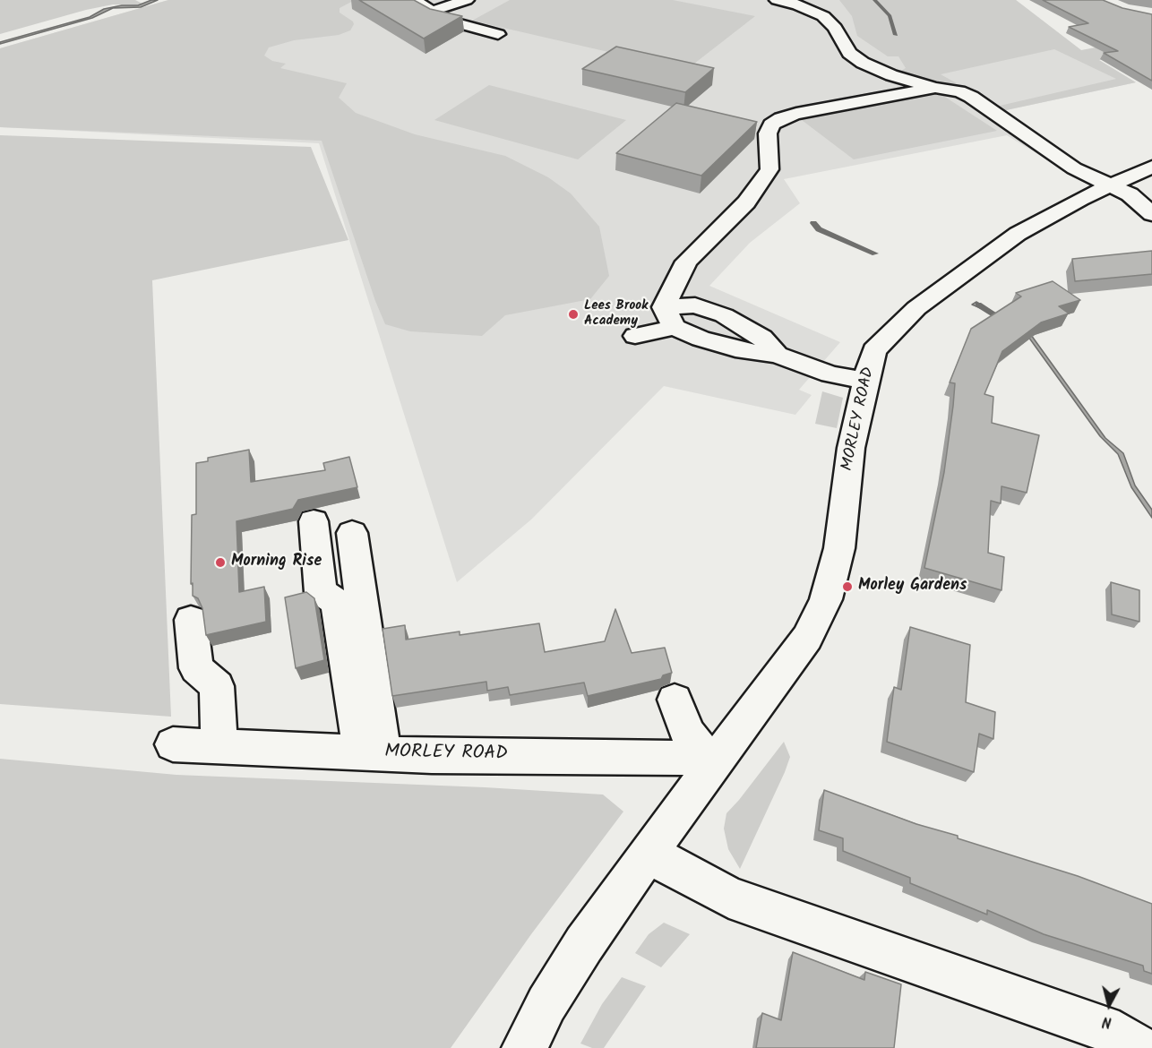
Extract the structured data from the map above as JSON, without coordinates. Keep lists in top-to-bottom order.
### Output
{
  "streets": {
    "street": ["MORLEY ROAD"]
  },
  "places": ["Lees Brook Academy", "Morning Rise", "Morley Gardens"],
  "north": "bottom"
}
